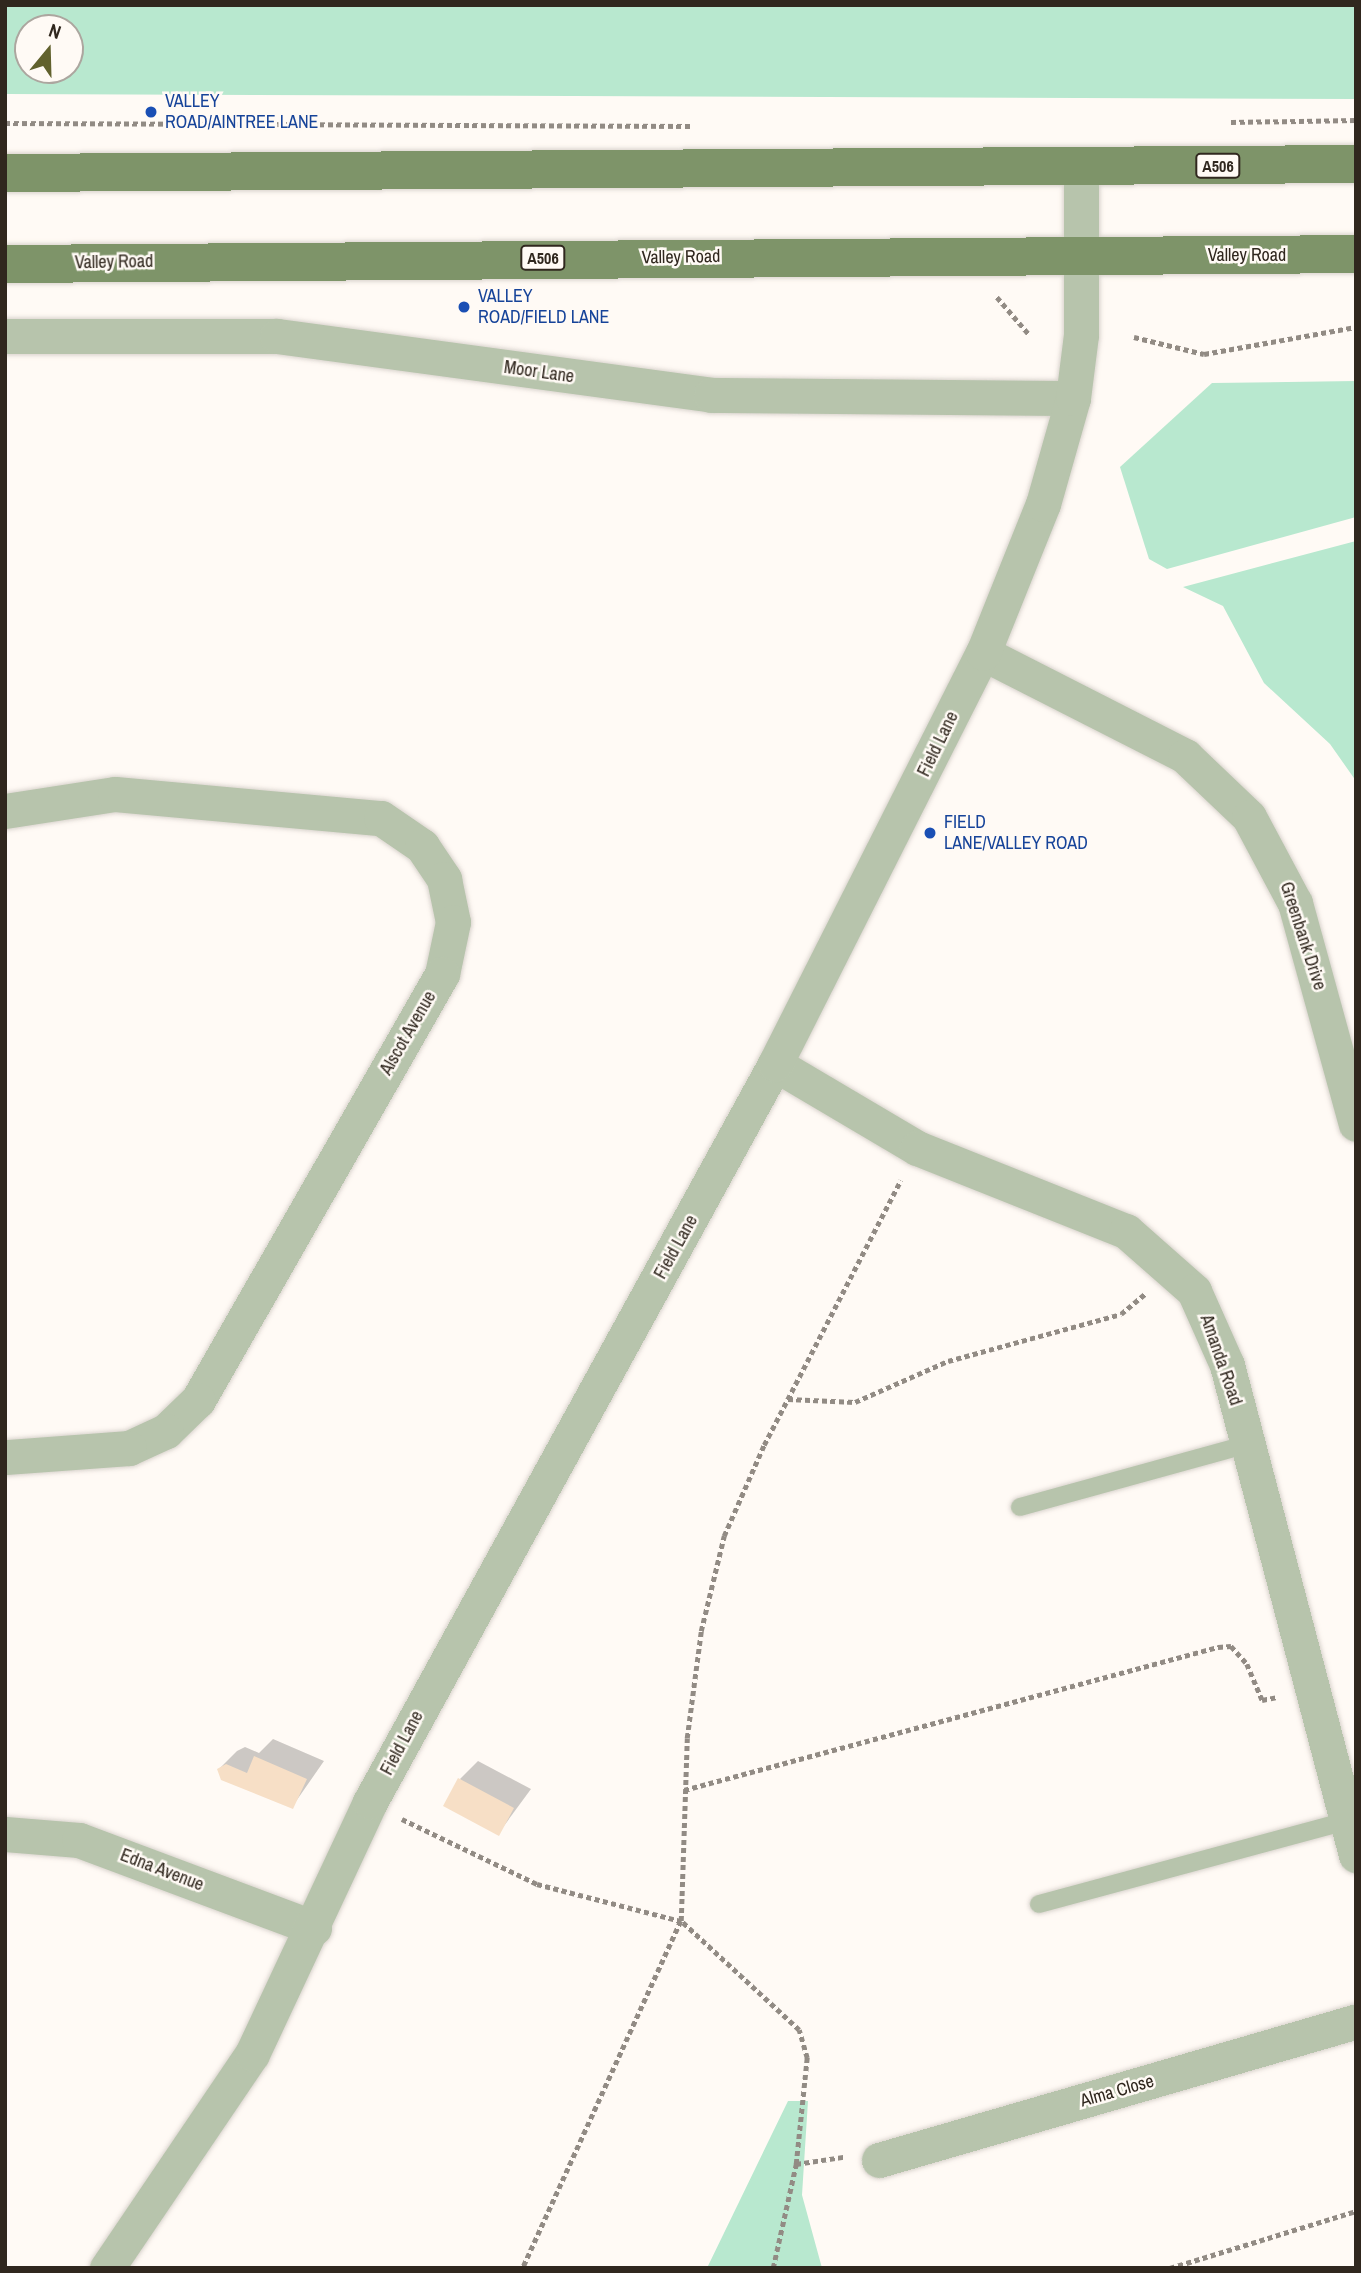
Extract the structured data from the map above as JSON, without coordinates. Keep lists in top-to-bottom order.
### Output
{
  "streets": {
    "main road": ["A506", "Valley Road"],
    "street": [
      "Moor Lane",
      "Field Lane",
      "Greenbank Drive",
      "Alscot Avenue",
      "Amanda Road",
      "Edna Avenue",
      "Alma Close"
    ]
  },
  "crossings": [
    ["A506", "Field Lane"],
    ["Valley Road", "Field Lane"],
    ["Moor Lane", "Field Lane"],
    ["Field Lane", "Greenbank Drive"],
    ["Field Lane", "Amanda Road"],
    ["Field Lane", "Edna Avenue"]
  ],
  "places": ["VALLEY ROAD/AINTREE LANE", "VALLEY ROAD/FIELD LANE", "FIELD LANE/VALLEY ROAD"],
  "north": "top"
}
